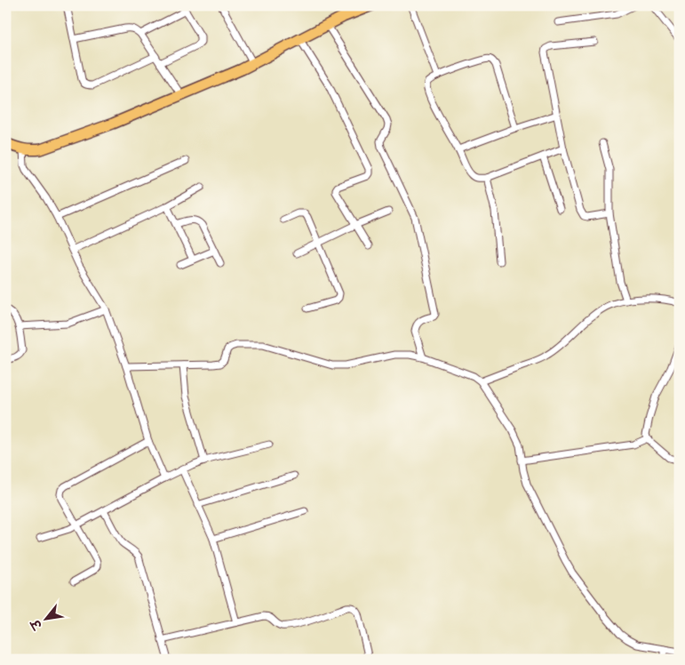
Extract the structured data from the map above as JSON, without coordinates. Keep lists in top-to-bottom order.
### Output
{
  "north": "bottom left"
}
